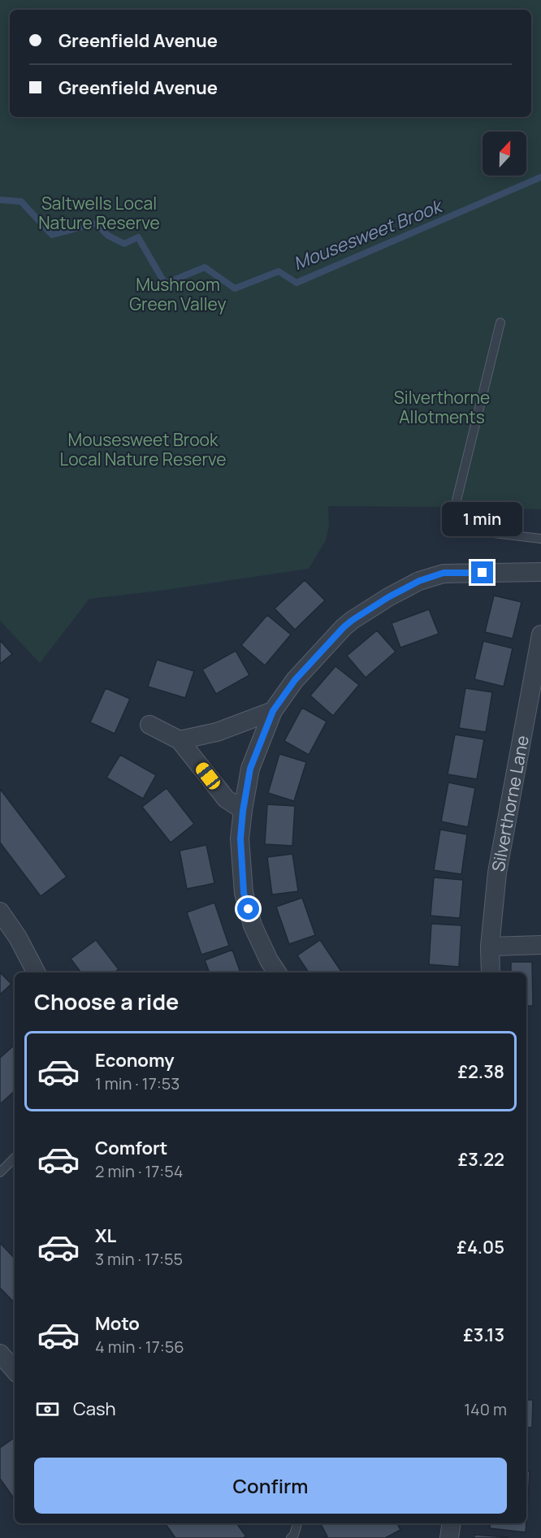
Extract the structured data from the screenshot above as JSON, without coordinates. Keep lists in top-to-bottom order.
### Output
{
  "streets": {
    "street": ["Silverthorne Lane"]
  },
  "water": ["Mousesweet Brook"],
  "parks": [
    "Saltwells Local Nature Reserve",
    "Mushroom Green Valley",
    "Silverthorne Allotments",
    "Mousesweet Brook Local Nature Reserve"
  ],
  "north": "top",
  "page": {
    "banner": ["Greenfield Avenue", "Greenfield Avenue"],
    "bubble": "1 min",
    "heading": "Choose a ride",
    "list": [
      {
        "name": "Economy",
        "note": "1 min · 17:53",
        "value": "£2.38"
      },
      {
        "name": "Comfort",
        "note": "2 min · 17:54",
        "value": "£3.22"
      },
      {
        "name": "XL",
        "note": "3 min · 17:55",
        "value": "£4.05"
      },
      {
        "name": "Moto",
        "note": "4 min · 17:56",
        "value": "£3.13"
      }
    ],
    "pay": ["Cash", "140 m"],
    "buttons": "Confirm"
  }
}
